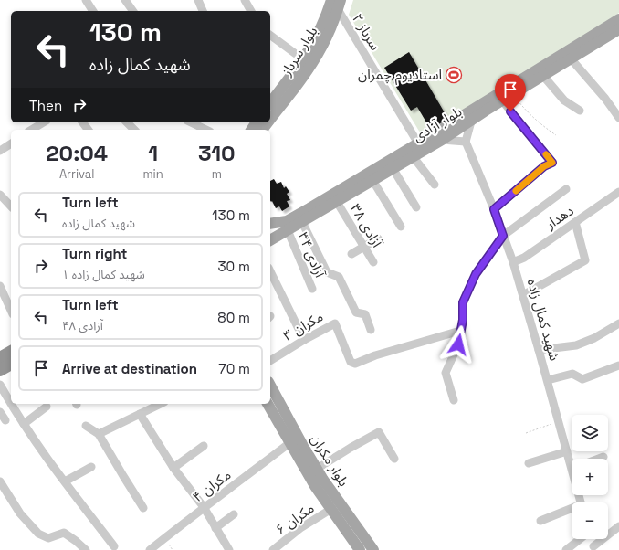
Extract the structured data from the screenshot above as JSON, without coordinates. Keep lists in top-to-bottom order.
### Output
{
  "streets": {
    "main road": ["بلوار سرباز", "بلوار آزادی", "بلوار مکران"],
    "street": [
      "سرباز ۲",
      "دهدار",
      "آزادی ۳۸",
      "آزادی ۳۴",
      "شهید کمال زاده",
      "مکران ۳",
      "مکران ۴",
      "مکران ۶"
    ]
  },
  "crossings": [
    ["سرباز ۲", "بلوار سرباز"],
    ["سرباز ۲", "بلوار آزادی"],
    ["بلوار آزادی", "آزادی ۳۸"],
    ["بلوار آزادی", "آزادی ۳۴"],
    ["دهدار", "شهید کمال زاده"],
    ["بلوار مکران", "مکران ۴"],
    ["بلوار مکران", "مکران ۶"]
  ],
  "places": {
    "sports": ["استادیوم چمران"]
  },
  "page": {
    "turn": ["130 m", "شهید کمال زاده"],
    "then": "Then",
    "eta": [
      "20:04",
      "Arrival",
      "1",
      "min",
      "310",
      "m"
    ],
    "list": [
      {
        "name": "Turn left",
        "note": "شهید کمال زاده",
        "value": "130 m"
      },
      {
        "name": "Turn right",
        "note": "شهید کمال زاده ۱",
        "value": "30 m"
      },
      {
        "name": "Turn left",
        "note": "آزادی ۴۸",
        "value": "80 m"
      },
      {
        "name": "Arrive at destination",
        "value": "70 m"
      }
    ],
    "map_buttons": ["+", "−"]
  }
}
